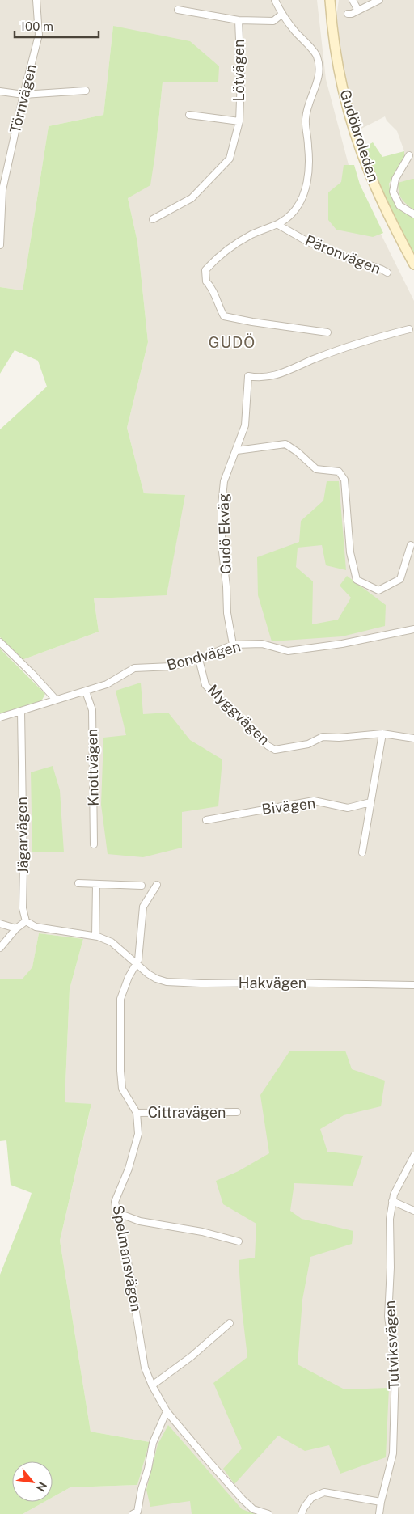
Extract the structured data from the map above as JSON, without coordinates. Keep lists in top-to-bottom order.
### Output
{
  "streets": {
    "main road": ["Gudöbroleden"],
    "street": [
      "Lötvägen",
      "Törnvägen",
      "Päronvägen",
      "Gudö Ekväg",
      "Bondvägen",
      "Myggvägen",
      "Knottvägen",
      "Bivägen",
      "Jägarvägen",
      "Hakvägen",
      "Cittravägen",
      "Spelmansvägen",
      "Tutviksvägen"
    ]
  },
  "crossings": [
    ["Gudö Ekväg", "Bondvägen"],
    ["Bondvägen", "Myggvägen"],
    ["Bondvägen", "Knottvägen"],
    ["Bondvägen", "Jägarvägen"],
    ["Jägarvägen", "Hakvägen"],
    ["Hakvägen", "Spelmansvägen"],
    ["Cittravägen", "Spelmansvägen"]
  ],
  "districts": ["GUDÖ"],
  "scale_bar": "100 m",
  "north": "bottom right"
}
